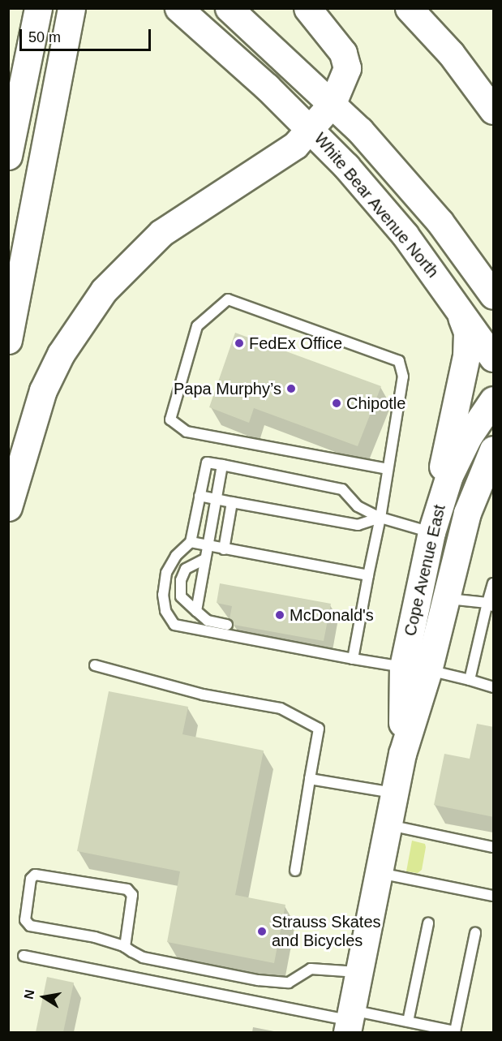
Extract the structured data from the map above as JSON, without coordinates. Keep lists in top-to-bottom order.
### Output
{
  "streets": {
    "main road": ["White Bear Avenue North", "Cope Avenue East"]
  },
  "places": [
    "FedEx Office",
    "Papa Murphy’s",
    "Chipotle",
    "McDonald's",
    "Strauss Skates and Bicycles"
  ],
  "scale_bar": "50 m",
  "north": "left"
}
